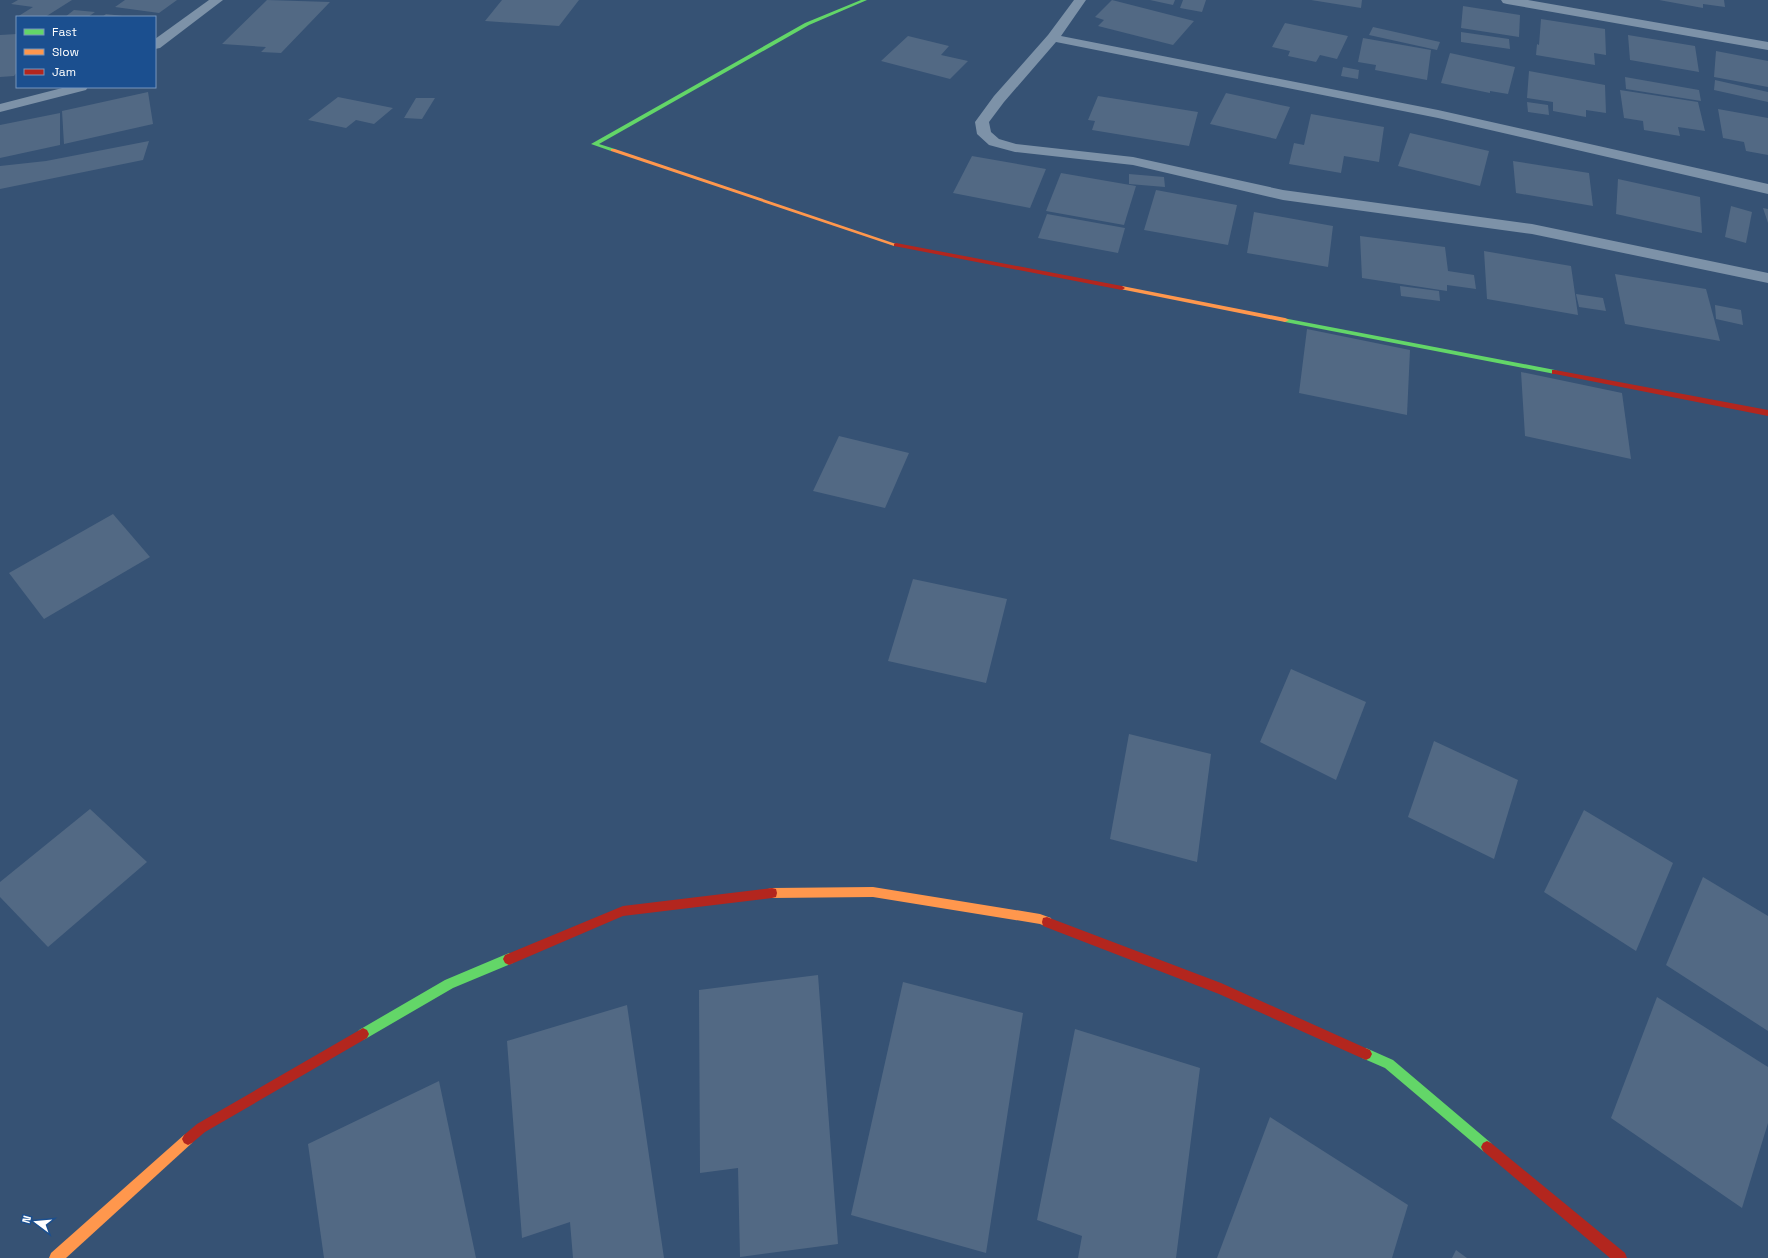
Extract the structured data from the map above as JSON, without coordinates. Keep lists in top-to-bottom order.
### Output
{
  "legend": ["Fast", "Slow", "Jam"],
  "north": "left"
}
